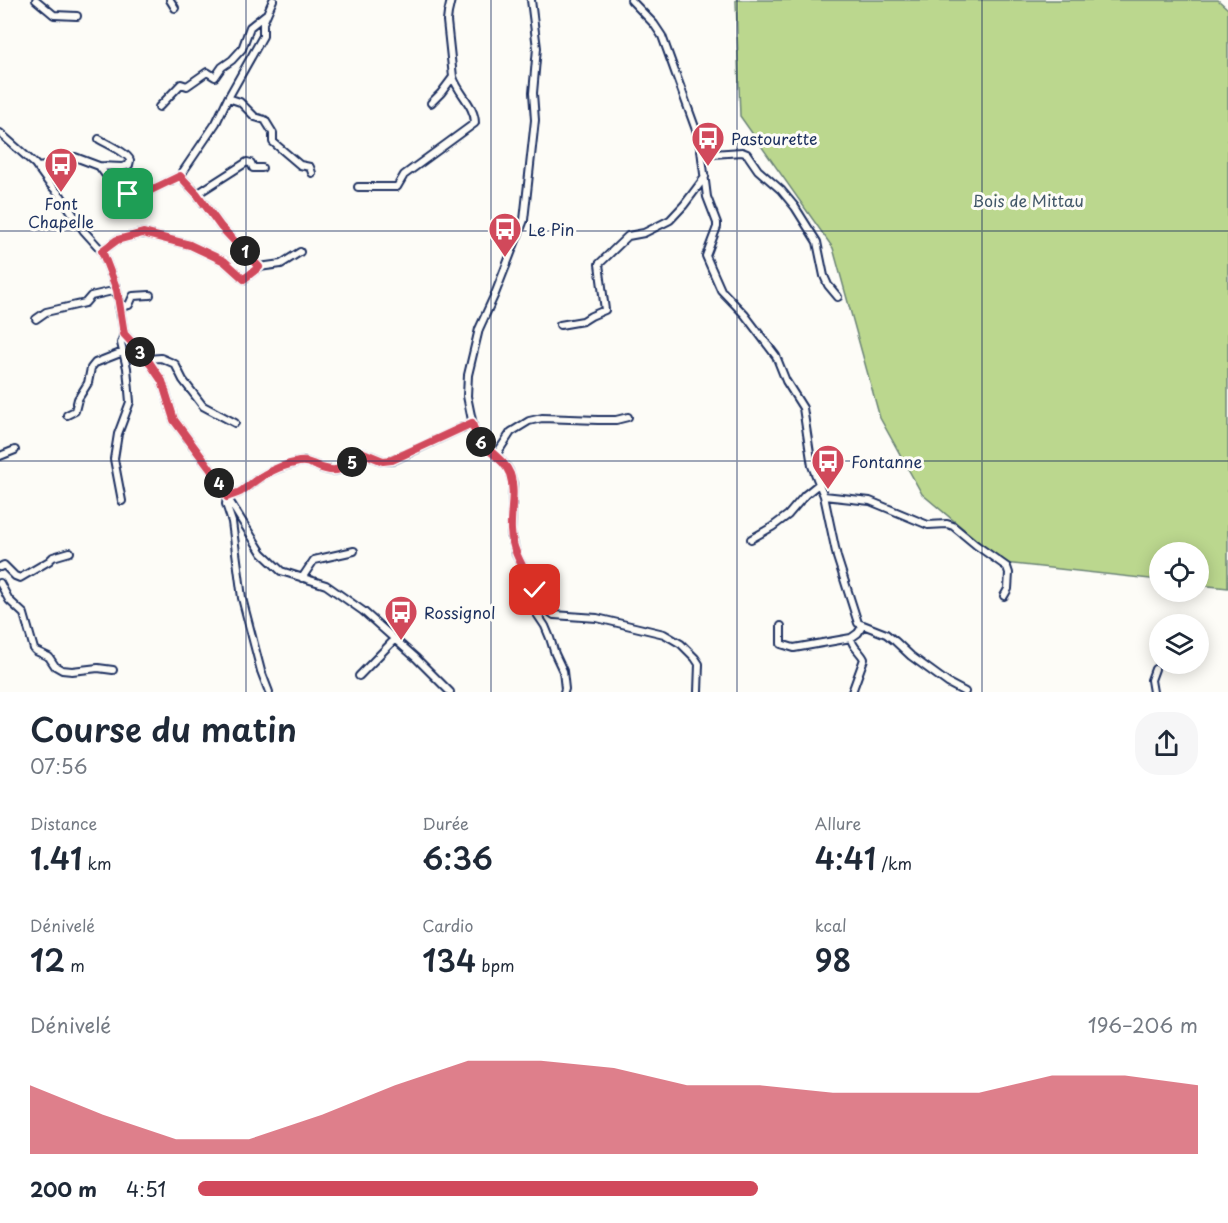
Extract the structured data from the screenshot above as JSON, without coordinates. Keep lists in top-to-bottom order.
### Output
{
  "parks": ["Bois de Mittau"],
  "places": {
    "bus stop": [
      "Pastourette",
      "Font Chapelle",
      "Le Pin",
      "Fontanne",
      "Rossignol"
    ]
  },
  "page": {
    "pins": [
      "1",
      "3",
      "6",
      "5",
      "4"
    ],
    "heading": ["Course du matin", "07:56"],
    "stats": [
      ["Distance", "1.41 km"],
      ["Durée", "6:36"],
      ["Allure", "4:41 /km"],
      ["Dénivelé", "12 m"],
      ["Cardio", "134 bpm"],
      ["kcal", "98"]
    ],
    "chart": ["Dénivelé", "196–206 m"],
    "list": [
      {
        "name": "200 m",
        "note": "4:51"
      }
    ]
  }
}
